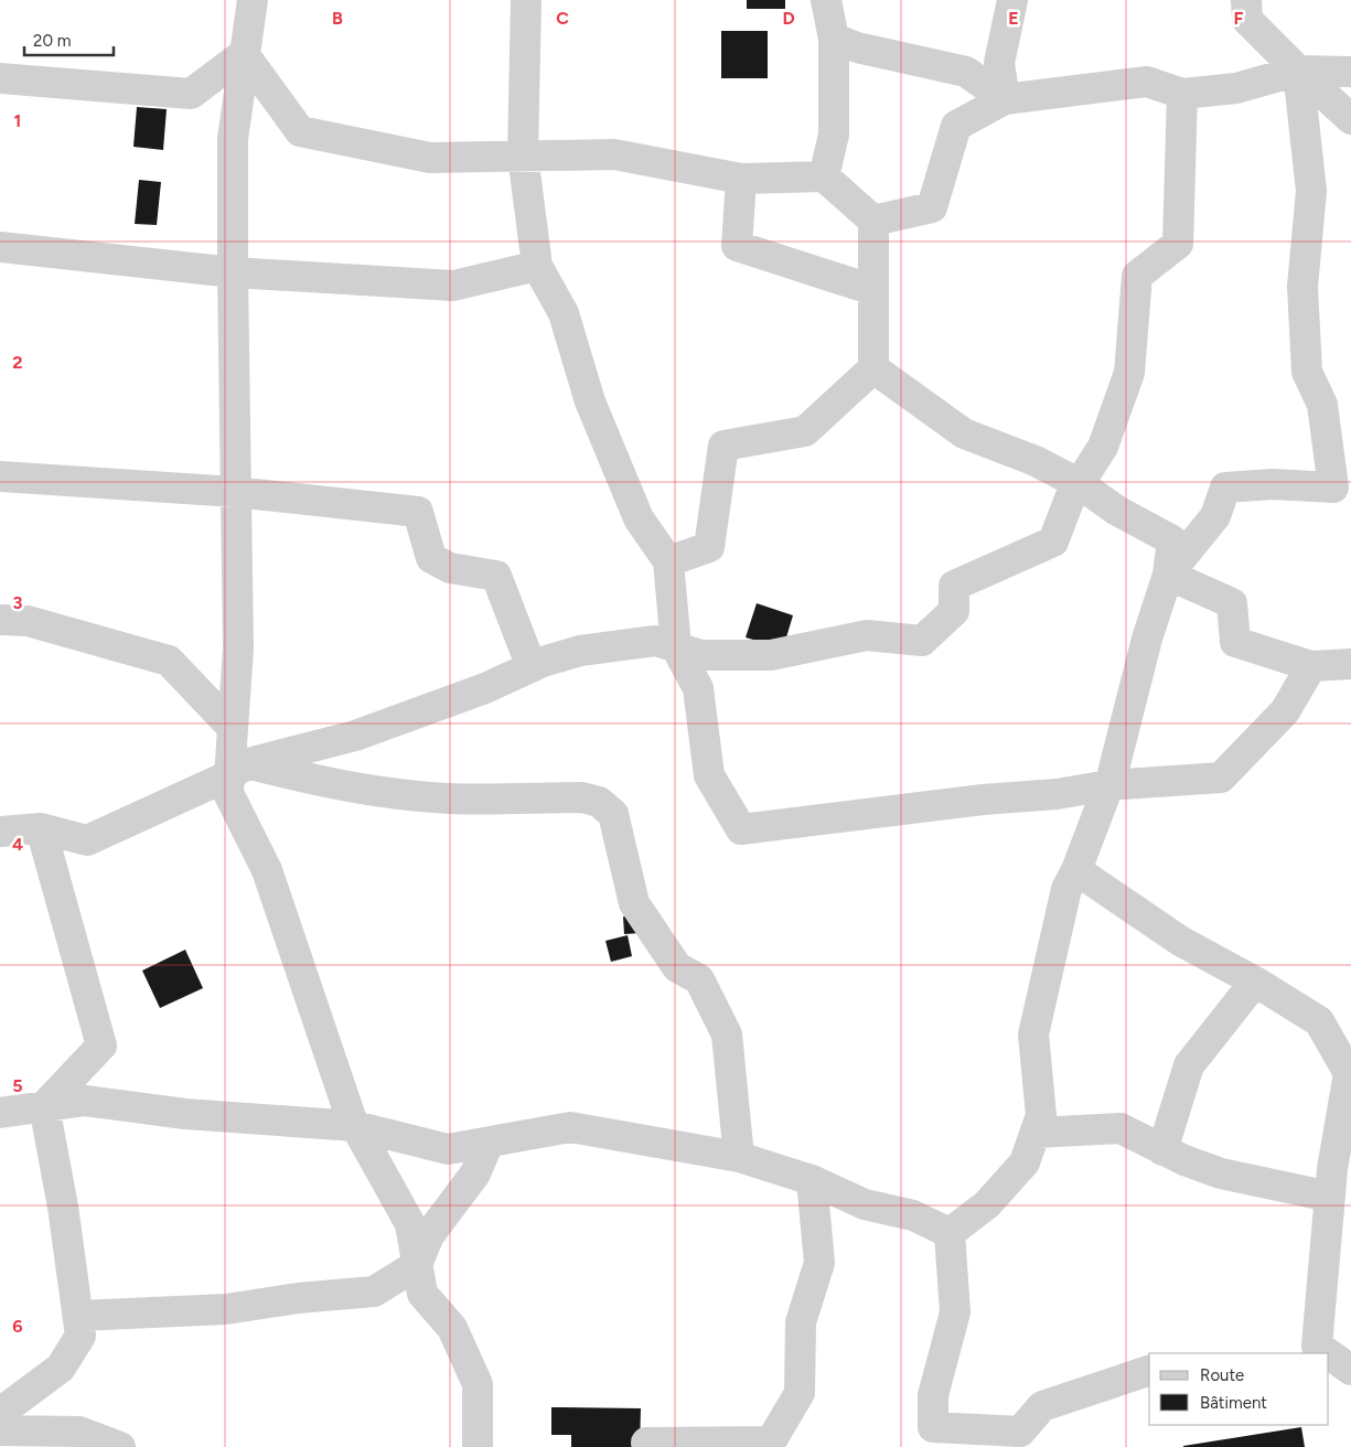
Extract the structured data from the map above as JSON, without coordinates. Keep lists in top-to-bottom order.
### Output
{
  "legend": ["Route", "Bâtiment"],
  "scale_bar": "20 m",
  "grid": {
    "columns": [
      "B",
      "C",
      "D",
      "E",
      "F"
    ],
    "rows": [
      "1",
      "2",
      "3",
      "4",
      "5",
      "6"
    ]
  }
}
